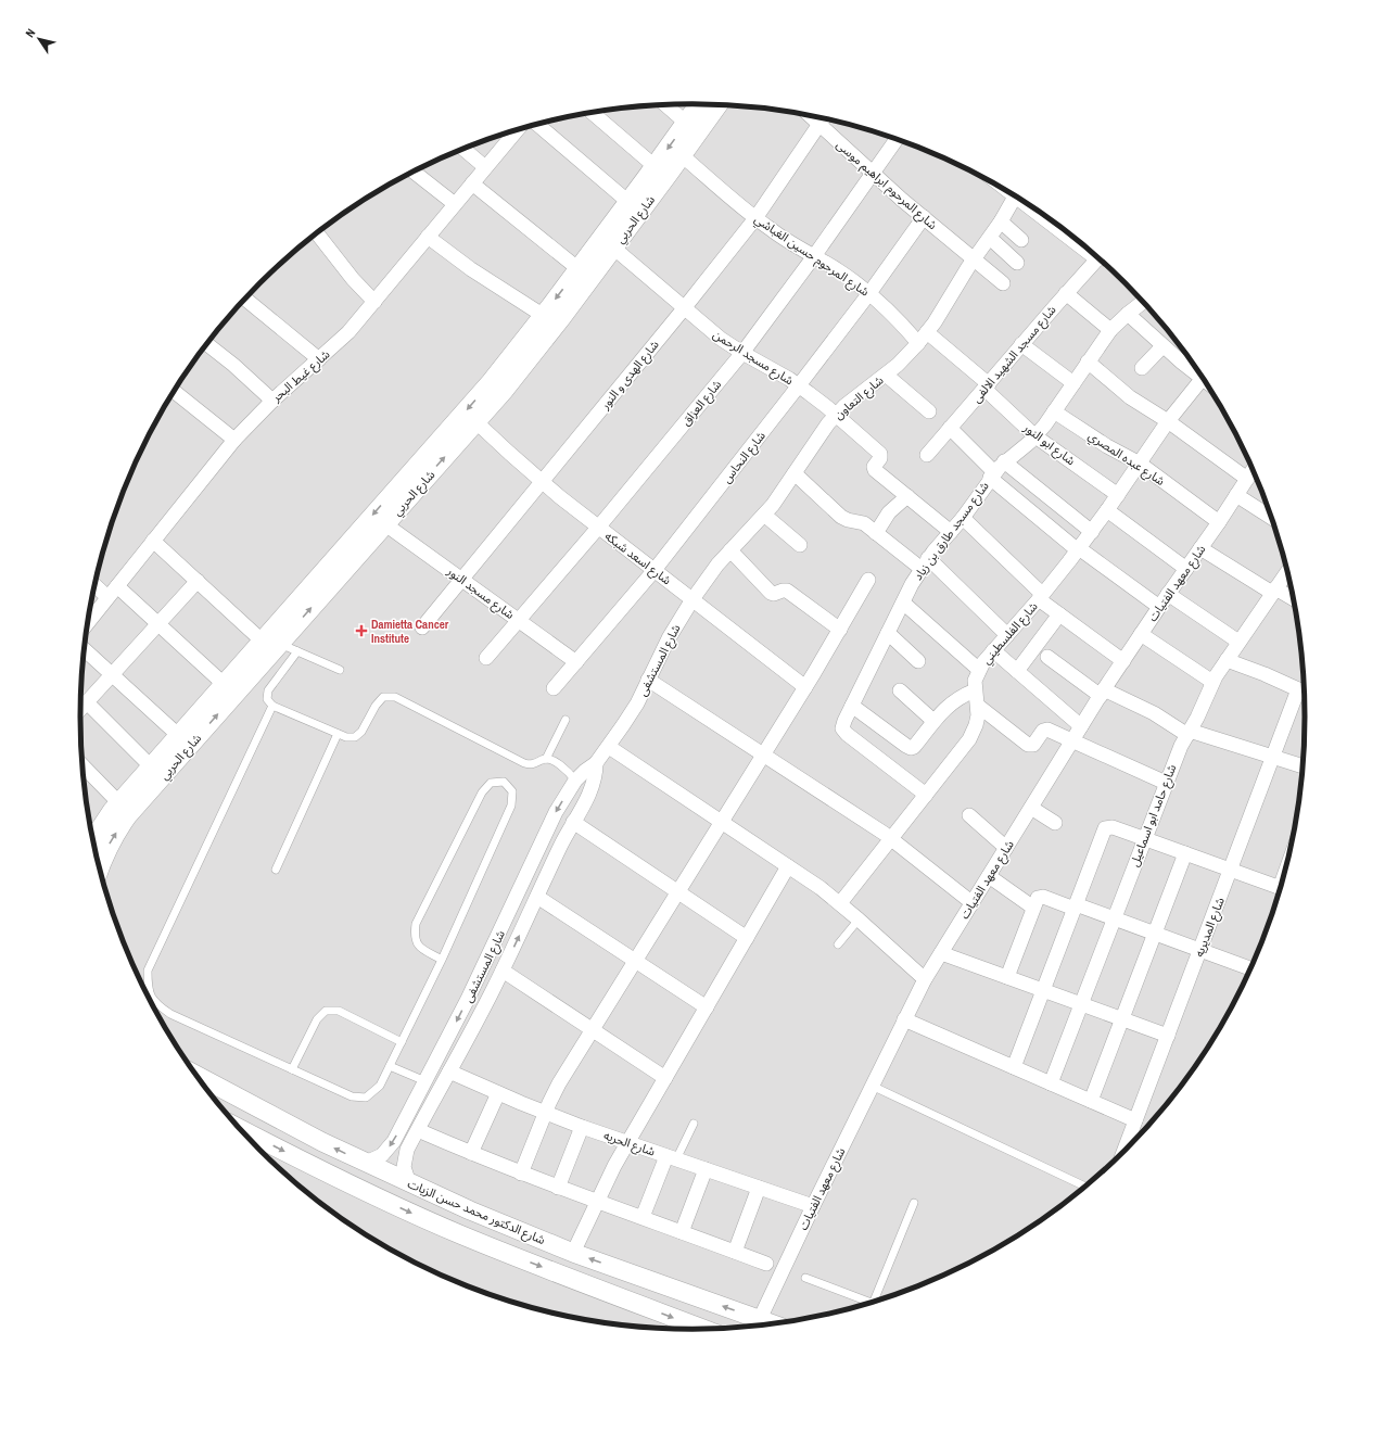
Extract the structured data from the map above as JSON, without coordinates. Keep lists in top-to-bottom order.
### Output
{
  "streets": {
    "street": [
      "شارع المرحوم ابراهيم موسى",
      "شارع الحربي",
      "شارع المرحوم حسين الغباشي",
      "شارع مسجد الشهيد الالفى",
      "شارع مسجد الرحمن",
      "شارع الهدى و النور",
      "شارع غيط البحر",
      "شارع التعاون",
      "شارع العزاق",
      "شارع ابو النور",
      "شارع النحاس",
      "شارع عبده المصري",
      "شارع مسجد طارق بن زياد",
      "شارع اسعد شبكه",
      "شارع معهد الفتيات",
      "شارع مسجد النور",
      "شارع الفلسطيني",
      "شارع المستشفى",
      "شارع حامد ابو اسماعيل",
      "شارع المديريه",
      "شارع الحريه",
      "شارع الدكتور محمد حسن الزيات"
    ]
  },
  "crossings": [
    ["شارع المرحوم ابراهيم موسى", "شارع الهدى و النور"],
    ["شارع المرحوم ابراهيم موسى", "شارع التعاون"],
    ["شارع المرحوم ابراهيم موسى", "شارع العزاق"],
    ["شارع المرحوم ابراهيم موسى", "شارع النحاس"],
    ["شارع الحربي", "شارع المرحوم حسين الغباشي"],
    ["شارع الحربي", "شارع مسجد الرحمن"],
    ["شارع الحربي", "شارع اسعد شبكه"],
    ["شارع الحربي", "شارع مسجد النور"],
    ["شارع المرحوم حسين الغباشي", "شارع مسجد الشهيد الالفى"],
    ["شارع المرحوم حسين الغباشي", "شارع الهدى و النور"],
    ["شارع المرحوم حسين الغباشي", "شارع التعاون"],
    ["شارع المرحوم حسين الغباشي", "شارع العزاق"],
    ["شارع المرحوم حسين الغباشي", "شارع ابو النور"],
    ["شارع المرحوم حسين الغباشي", "شارع النحاس"],
    ["شارع مسجد الشهيد الالفى", "شارع ابو النور"],
    ["شارع مسجد الرحمن", "شارع الهدى و النور"],
    ["شارع مسجد الرحمن", "شارع التعاون"],
    ["شارع مسجد الرحمن", "شارع العزاق"],
    ["شارع مسجد الرحمن", "شارع النحاس"],
    ["شارع الهدى و النور", "شارع اسعد شبكه"],
    ["شارع الهدى و النور", "شارع مسجد النور"],
    ["شارع التعاون", "شارع اسعد شبكه"],
    ["شارع التعاون", "شارع المستشفى"],
    ["شارع العزاق", "شارع اسعد شبكه"],
    ["شارع العزاق", "شارع مسجد النور"],
    ["شارع ابو النور", "شارع مسجد طارق بن زياد"],
    ["شارع ابو النور", "شارع الفلسطيني"],
    ["شارع النحاس", "شارع اسعد شبكه"],
    ["شارع النحاس", "شارع مسجد النور"],
    ["شارع عبده المصري", "شارع مسجد طارق بن زياد"],
    ["شارع عبده المصري", "شارع معهد الفتيات"],
    ["شارع عبده المصري", "شارع الفلسطيني"],
    ["شارع مسجد طارق بن زياد", "شارع الفلسطيني"],
    ["شارع اسعد شبكه", "شارع المستشفى"],
    ["شارع معهد الفتيات", "شارع الحريه"],
    ["شارع معهد الفتيات", "شارع الدكتور محمد حسن الزيات"],
    ["شارع المستشفى", "شارع الحريه"],
    ["شارع المستشفى", "شارع الدكتور محمد حسن الزيات"]
  ],
  "places": {
    "health": ["Damietta Cancer Institute"]
  },
  "north": "top left"
}
